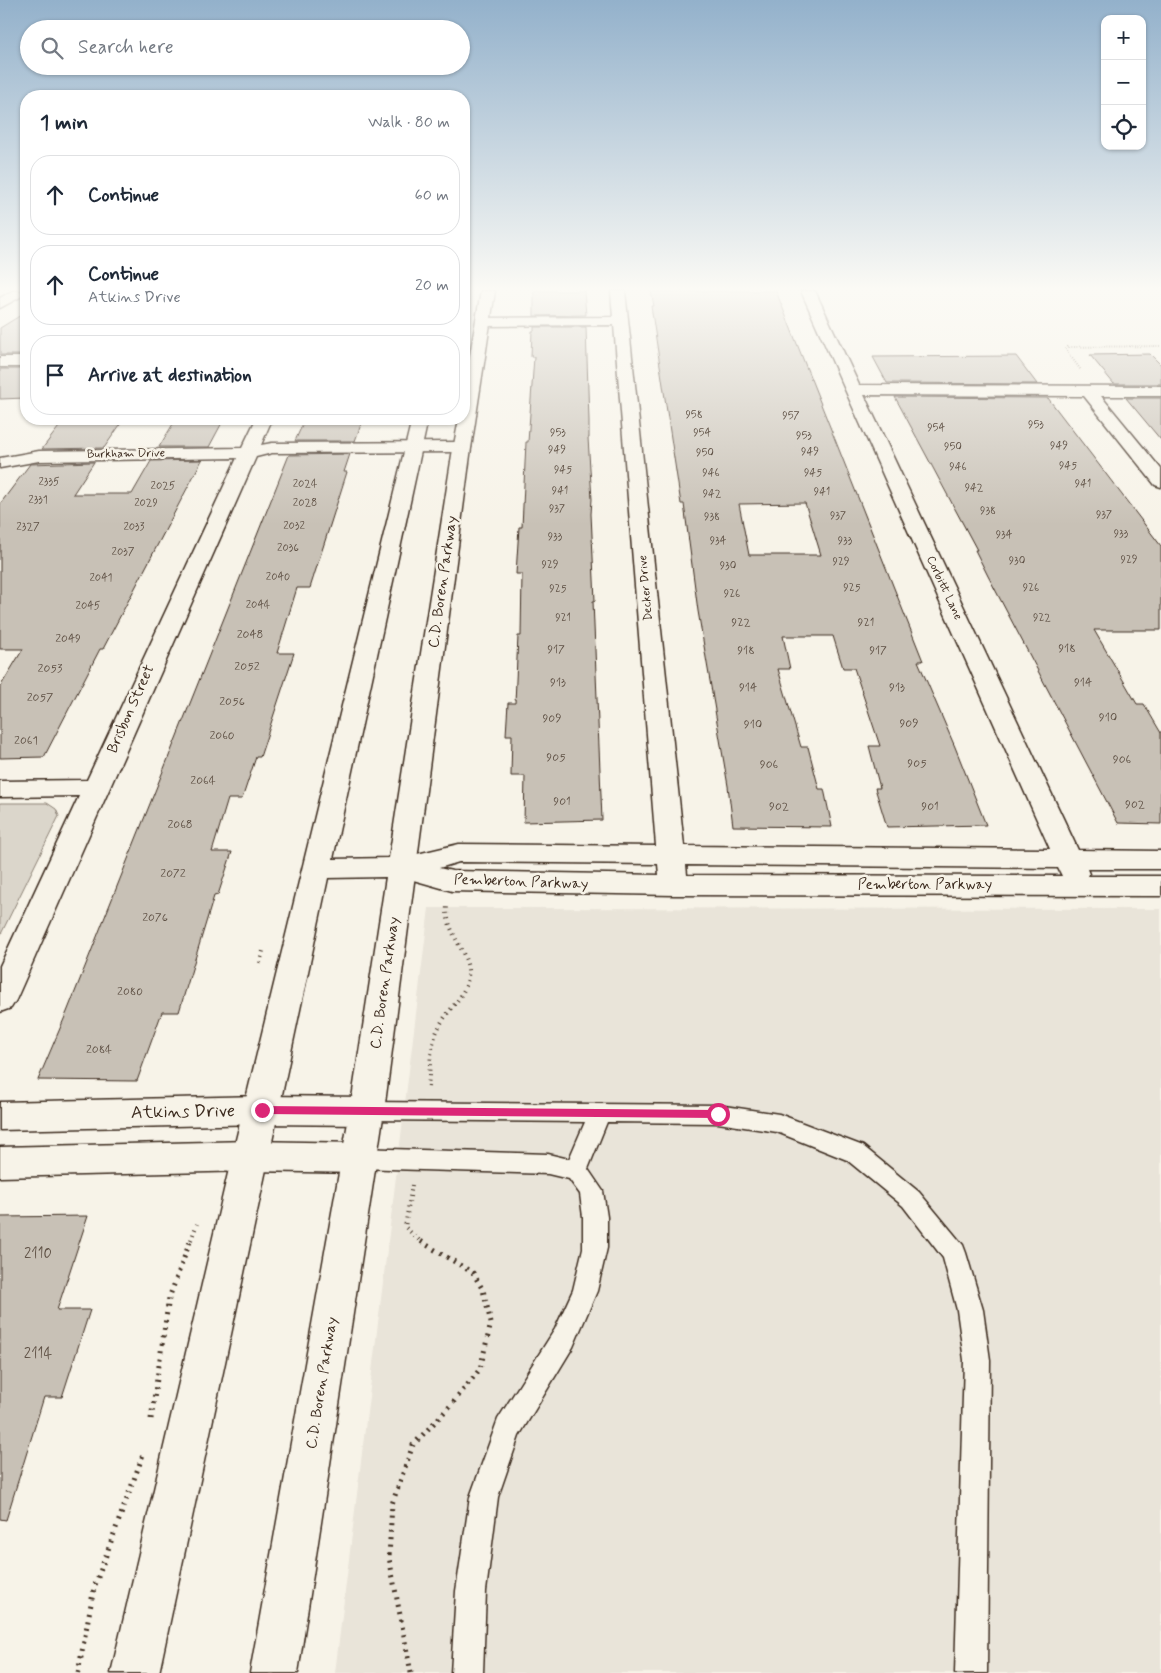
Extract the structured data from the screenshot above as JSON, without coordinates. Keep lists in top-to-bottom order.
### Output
{
  "streets": {
    "street": [
      "Burkham Drive",
      "C.D. Boren Parkway",
      "Decker Drive",
      "Corbitt Lane",
      "Brisbon Street",
      "Pemberton Parkway",
      "Atkins Drive"
    ]
  },
  "crossings": [
    ["Burkham Drive", "C.D. Boren Parkway"],
    ["Burkham Drive", "Brisbon Street"],
    ["C.D. Boren Parkway", "Pemberton Parkway"],
    ["C.D. Boren Parkway", "Atkins Drive"],
    ["Decker Drive", "Pemberton Parkway"],
    ["Corbitt Lane", "Pemberton Parkway"]
  ],
  "house_numbers": [
    "958",
    "957",
    "953",
    "954",
    "953",
    "954",
    "953",
    "949",
    "950",
    "949",
    "949",
    "950",
    "945",
    "946",
    "945",
    "946",
    "945",
    "2335",
    "2024",
    "941",
    "2025",
    "942",
    "941",
    "941",
    "942",
    "2331",
    "2029",
    "2028",
    "937",
    "938",
    "937",
    "937",
    "938",
    "2032",
    "2327",
    "2033",
    "933",
    "934",
    "933",
    "934",
    "933",
    "2036",
    "2037",
    "929",
    "930",
    "929",
    "929",
    "930",
    "2040",
    "2041",
    "925",
    "926",
    "925",
    "926",
    "2044",
    "2045",
    "921",
    "922",
    "922",
    "921",
    "2048",
    "2049",
    "918",
    "917",
    "918",
    "917",
    "2052",
    "2053",
    "913",
    "914",
    "914",
    "913",
    "2057",
    "2056",
    "910",
    "909",
    "909",
    "910",
    "2060",
    "2061",
    "905",
    "906",
    "905",
    "906",
    "2064",
    "901",
    "902",
    "902",
    "901",
    "2068",
    "2072",
    "2076",
    "2080",
    "2084",
    "2110",
    "2114"
  ],
  "page": {
    "map_buttons": ["+", "−"],
    "search": "Search here",
    "heading": ["1 min", "Walk · 80 m"],
    "list": [
      ["Continue", "60 m"],
      ["Continue", "Atkins Drive", "20 m"],
      "Arrive at destination"
    ]
  }
}
